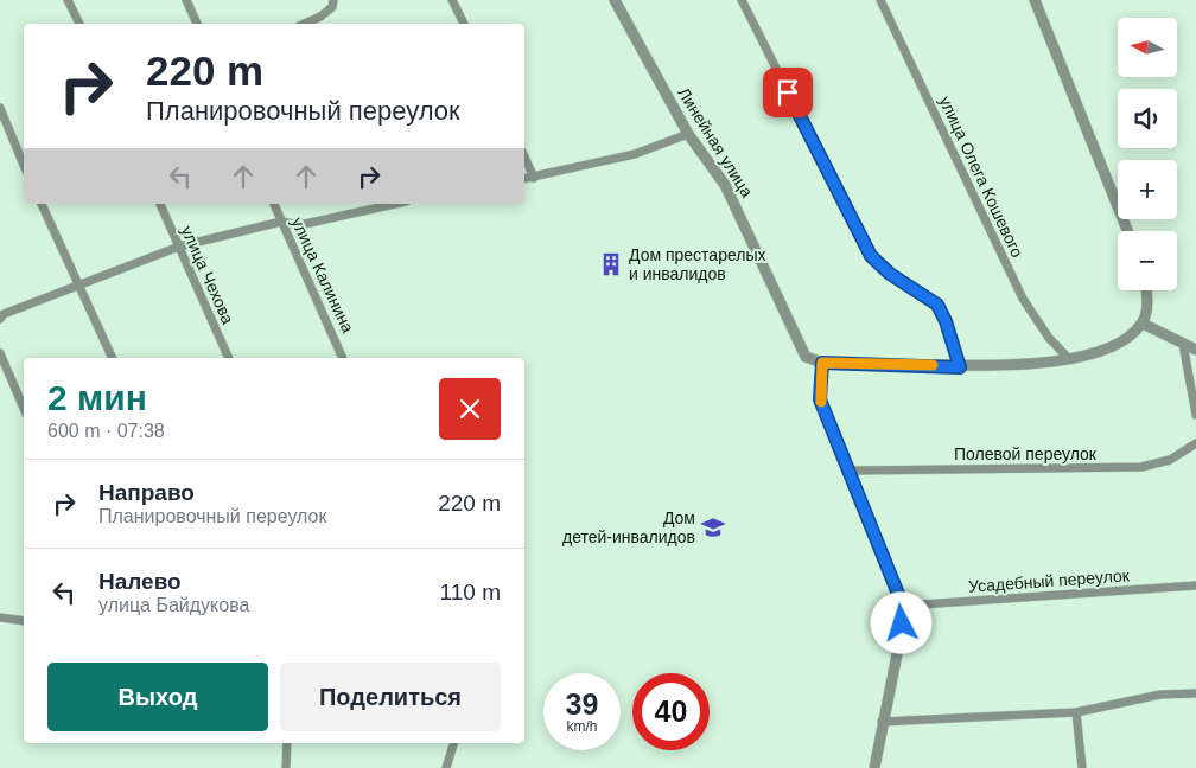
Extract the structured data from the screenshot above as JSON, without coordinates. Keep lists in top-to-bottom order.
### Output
{
  "streets": {
    "street": [
      "Линейная улица",
      "улица Олега Кошевого",
      "улица Чехова",
      "улица Калинина",
      "Полевой переулок",
      "Усадебный переулок"
    ]
  },
  "places": {
    "building": ["Дом престарелых и инвалидов"],
    "school or university": ["Дом детей-инвалидов"]
  },
  "north": "left",
  "page": {
    "map_buttons": ["+", "−"],
    "turn": ["220 m", "Планировочный переулок"],
    "heading": ["2 мин", "600 m · 07:38"],
    "list": [
      {
        "name": "Направо",
        "note": "Планировочный переулок",
        "value": "220 m"
      },
      {
        "name": "Налево",
        "note": "улица Байдукова",
        "value": "110 m"
      }
    ],
    "buttons": ["Выход", "Поделиться"],
    "speed": "39 km/h",
    "limit": "40"
  }
}
